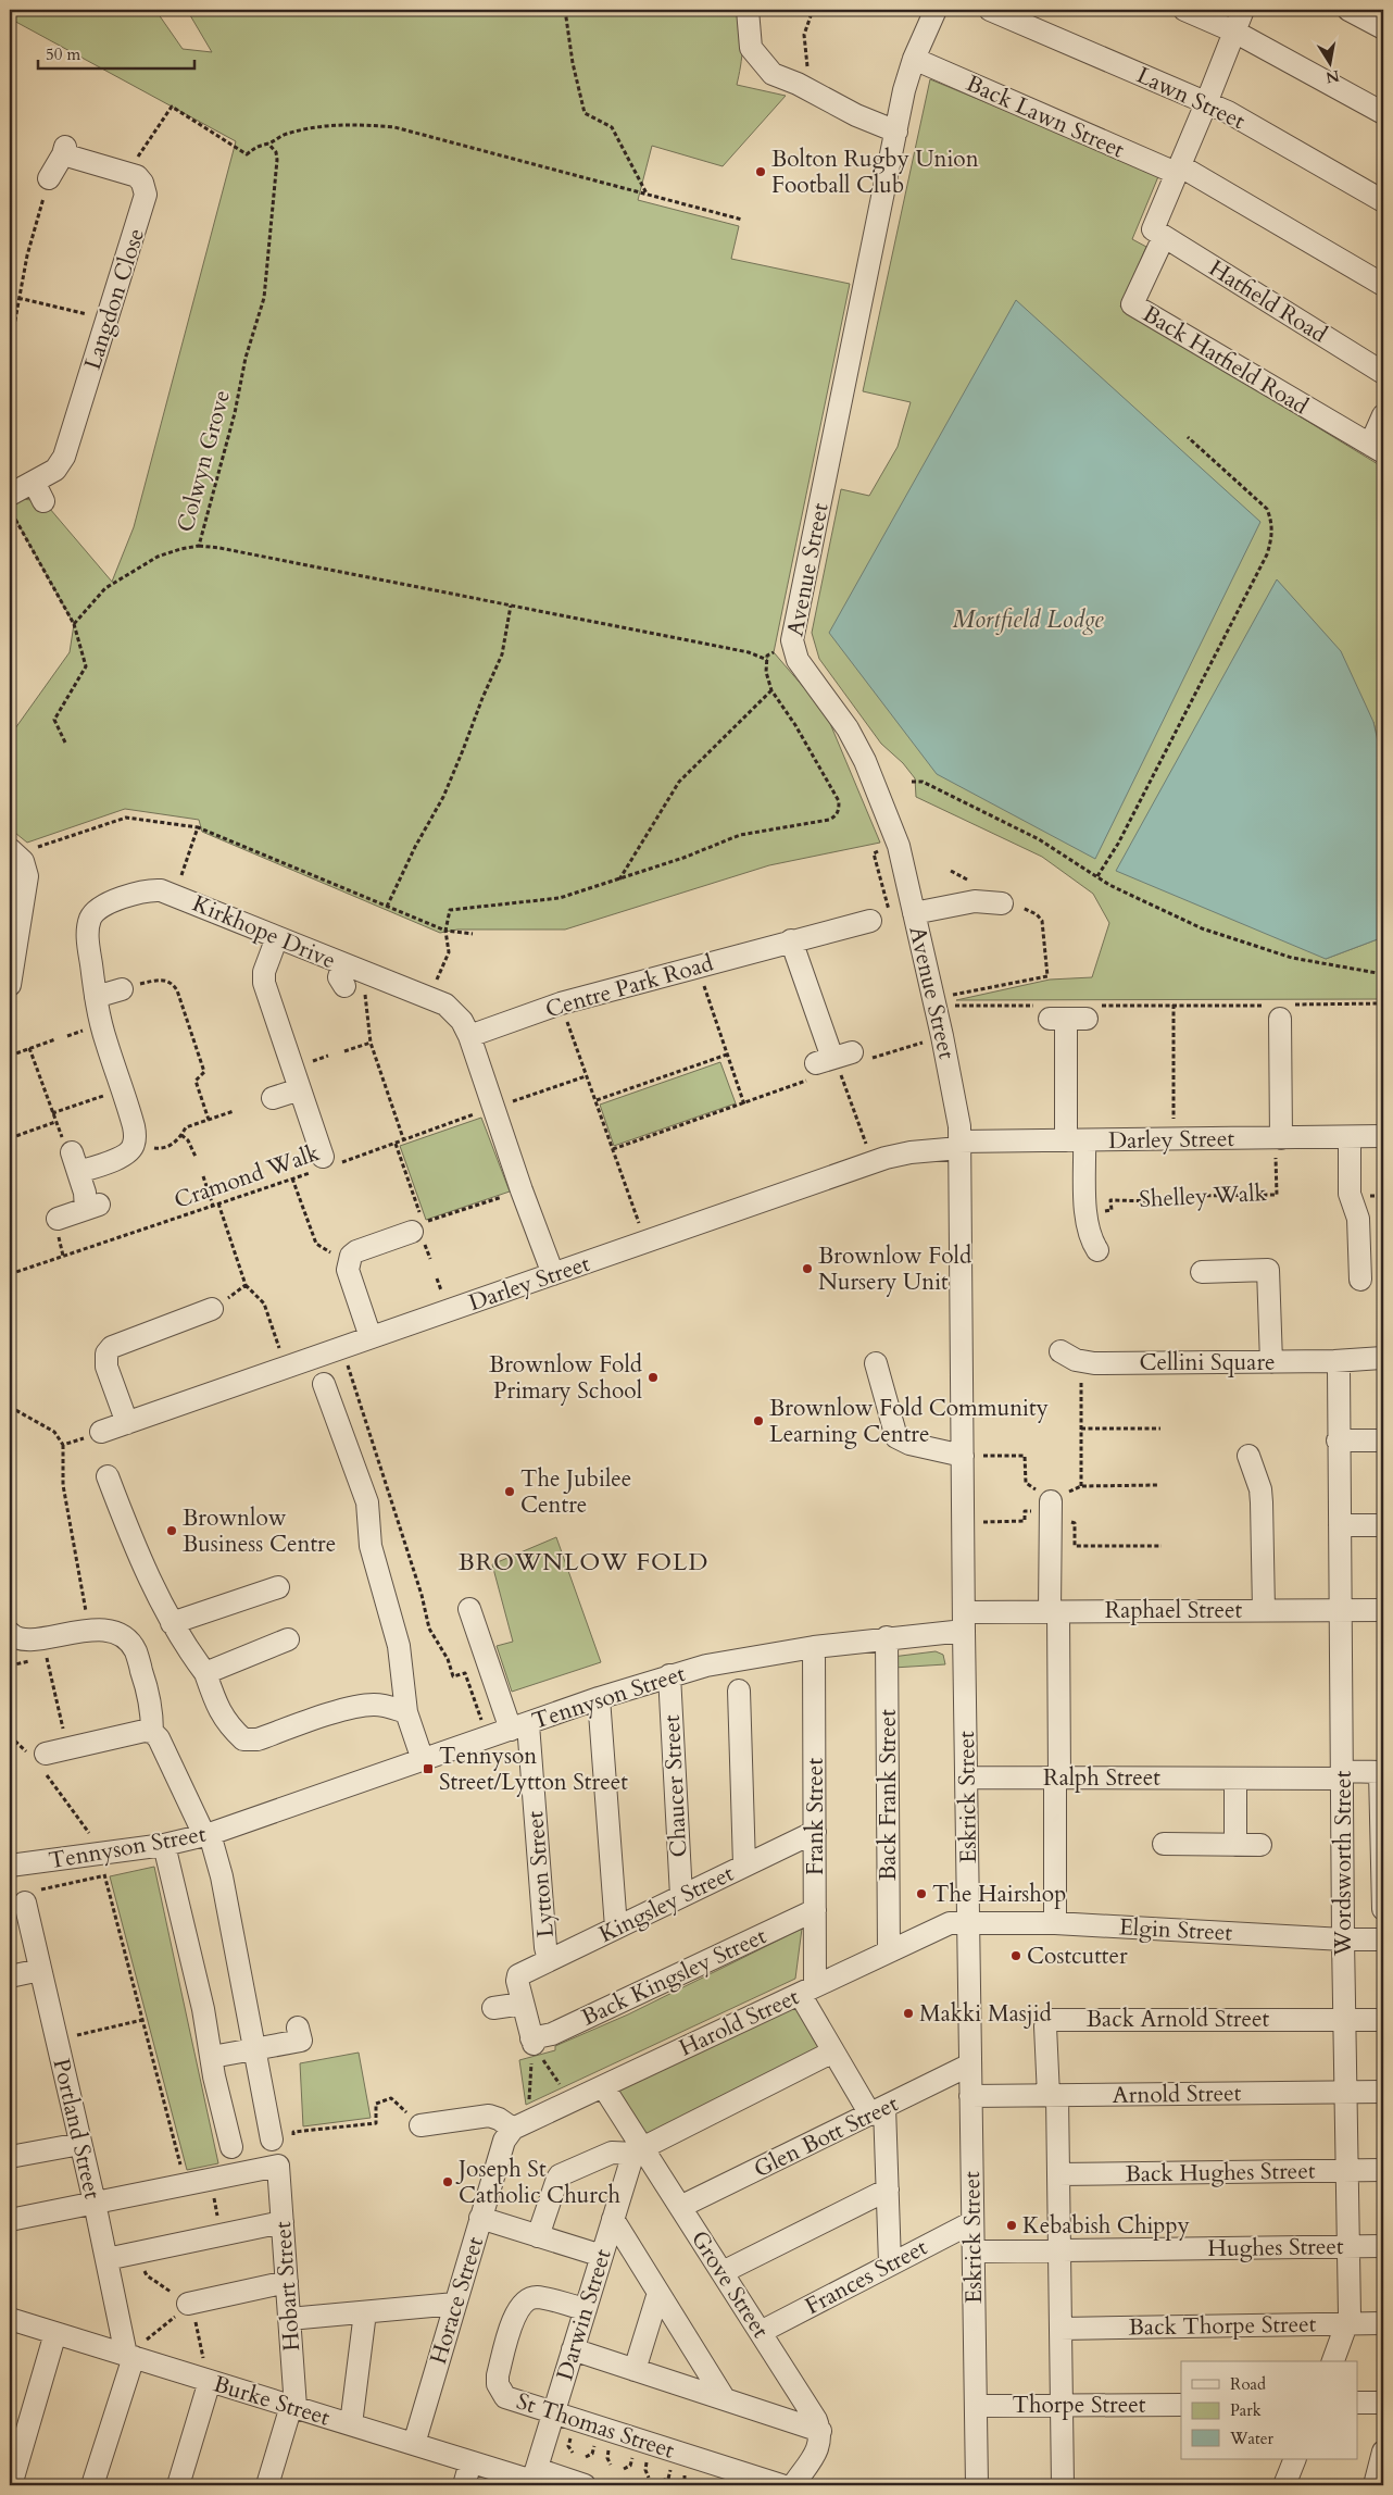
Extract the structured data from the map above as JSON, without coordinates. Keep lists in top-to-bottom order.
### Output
{
  "streets": {
    "street": [
      "Lawn Street",
      "Back Lawn Street",
      "Langdon Close",
      "Hatfield Road",
      "Back Hatfield Road",
      "Avenue Street",
      "Kirkhope Drive",
      "Centre Park Road",
      "Darley Street",
      "Cellini Square",
      "Raphael Street",
      "Tennyson Street",
      "Ralph Street",
      "Chaucer Street",
      "Back Frank Street",
      "Eskrick Street",
      "Frank Street",
      "Wordsworth Street",
      "Lytton Street",
      "Kingsley Street",
      "Elgin Street",
      "Back Kingsley Street",
      "Back Arnold Street",
      "Harold Street",
      "Arnold Street",
      "Portland Street",
      "Glen Bott Street",
      "Back Hughes Street",
      "Hughes Street",
      "Frances Street",
      "Grove Street",
      "Hobart Street",
      "Horace Street",
      "Darwin Street",
      "Back Thorpe Street",
      "Burke Street",
      "Thorpe Street",
      "St Thomas Street"
    ],
    "path": ["Colwyn Grove", "Cramond Walk", "Shelley Walk"]
  },
  "crossings": [
    ["Back Lawn Street", "Avenue Street"],
    ["Hatfield Road", "Back Hatfield Road"],
    ["Avenue Street", "Darley Street"],
    ["Avenue Street", "Eskrick Street"],
    ["Kirkhope Drive", "Centre Park Road"],
    ["Kirkhope Drive", "Darley Street"],
    ["Kirkhope Drive", "Cramond Walk"],
    ["Darley Street", "Shelley Walk"],
    ["Darley Street", "Eskrick Street"],
    ["Cellini Square", "Wordsworth Street"],
    ["Raphael Street", "Tennyson Street"],
    ["Raphael Street", "Eskrick Street"],
    ["Raphael Street", "Wordsworth Street"],
    ["Tennyson Street", "Chaucer Street"],
    ["Tennyson Street", "Back Frank Street"],
    ["Tennyson Street", "Eskrick Street"],
    ["Tennyson Street", "Frank Street"],
    ["Tennyson Street", "Lytton Street"],
    ["Ralph Street", "Eskrick Street"],
    ["Ralph Street", "Wordsworth Street"],
    ["Chaucer Street", "Kingsley Street"],
    ["Back Frank Street", "Harold Street"],
    ["Eskrick Street", "Elgin Street"],
    ["Eskrick Street", "Harold Street"],
    ["Eskrick Street", "Arnold Street"],
    ["Eskrick Street", "Glen Bott Street"],
    ["Eskrick Street", "Hughes Street"],
    ["Eskrick Street", "Frances Street"],
    ["Eskrick Street", "Thorpe Street"],
    ["Frank Street", "Kingsley Street"],
    ["Frank Street", "Back Kingsley Street"],
    ["Frank Street", "Harold Street"],
    ["Wordsworth Street", "Elgin Street"],
    ["Wordsworth Street", "Back Arnold Street"],
    ["Wordsworth Street", "Arnold Street"],
    ["Wordsworth Street", "Back Hughes Street"],
    ["Wordsworth Street", "Hughes Street"],
    ["Wordsworth Street", "Back Thorpe Street"],
    ["Lytton Street", "Kingsley Street"],
    ["Elgin Street", "Harold Street"],
    ["Back Arnold Street", "Arnold Street"],
    ["Back Arnold Street", "Back Hughes Street"],
    ["Back Arnold Street", "Hughes Street"],
    ["Back Arnold Street", "Back Thorpe Street"],
    ["Back Arnold Street", "Thorpe Street"],
    ["Harold Street", "Grove Street"],
    ["Harold Street", "Horace Street"],
    ["Portland Street", "Burke Street"],
    ["Glen Bott Street", "Grove Street"],
    ["Frances Street", "Grove Street"],
    ["Grove Street", "Darwin Street"],
    ["Hobart Street", "Burke Street"],
    ["Horace Street", "Burke Street"],
    ["Darwin Street", "Burke Street"],
    ["Darwin Street", "St Thomas Street"]
  ],
  "districts": ["BROWNLOW FOLD"],
  "water": ["Mortfield Lodge"],
  "places": {
    "other": [
      "Bolton Rugby Union Football Club",
      "Brownlow Fold Nursery Unit",
      "Brownlow Fold Primary School",
      "Brownlow Fold Community Learning Centre",
      "The Jubilee Centre",
      "Brownlow Business Centre",
      "The Hairshop",
      "Costcutter",
      "Makki Masjid",
      "Joseph St Catholic Church",
      "Kebabish Chippy"
    ],
    "transit": ["Tennyson Street/Lytton Street"]
  },
  "legend": ["Road", "Park", "Water"],
  "scale_bar": "50 m",
  "north": "bottom"
}
